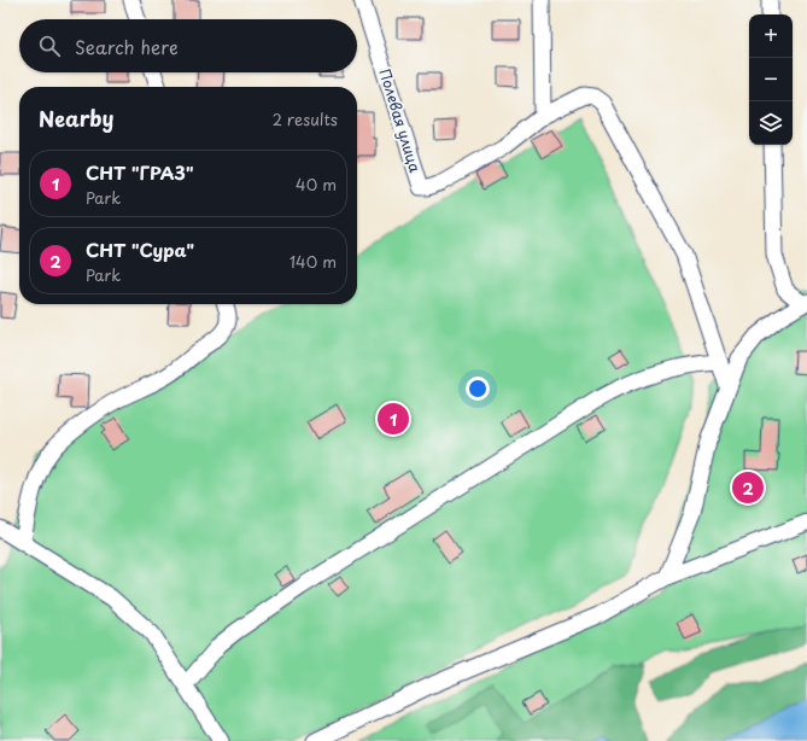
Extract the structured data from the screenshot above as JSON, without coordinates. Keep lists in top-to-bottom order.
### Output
{
  "streets": {
    "street": ["Полевая улица"]
  },
  "page": {
    "map_buttons": ["+", "−"],
    "search": "Search here",
    "heading": ["Nearby", "2 results"],
    "list": [
      {
        "mark": "1",
        "name": "СНТ \"ГРАЗ\"",
        "note": "Park",
        "value": "40 m"
      },
      {
        "mark": "2",
        "name": "СНТ \"Сура\"",
        "note": "Park",
        "value": "140 m"
      }
    ],
    "pins": ["1", "2"]
  }
}
